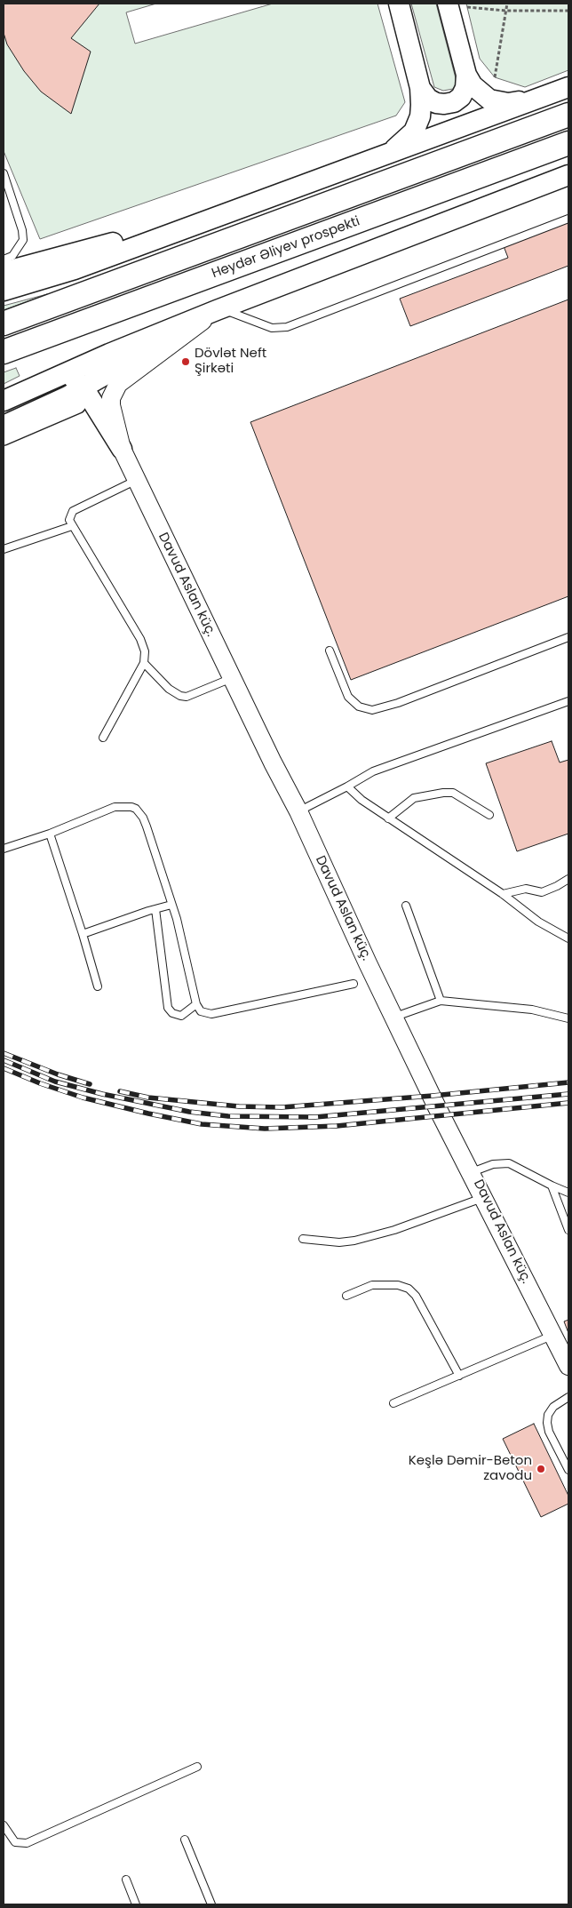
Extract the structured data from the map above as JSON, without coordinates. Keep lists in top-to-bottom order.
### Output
{
  "streets": {
    "highway": ["Heydər Əliyev prospekti"],
    "street": ["Davud Aslan küç."]
  },
  "places": ["Dövlət Neft Şirkəti", "Keşlə Dəmir-Beton zavodu"]
}
